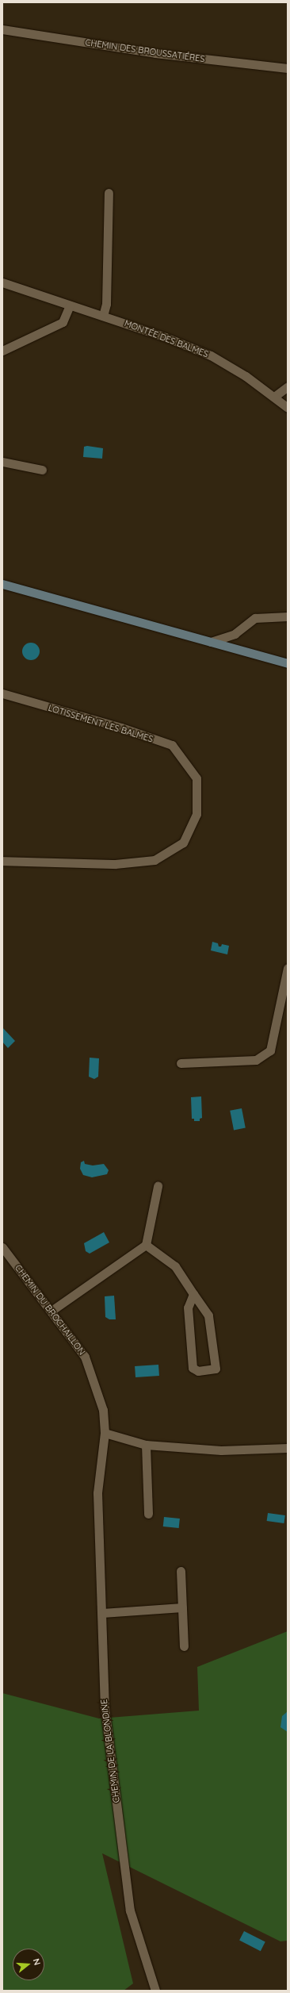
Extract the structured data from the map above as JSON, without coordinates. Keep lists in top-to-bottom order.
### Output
{
  "streets": {
    "street": [
      "CHEMIN DES BROUSSATIÉRES",
      "MONTÉE DES BALMES",
      "LOTISSEMENT LES BALMES",
      "CHEMIN DU BROCHAILLON",
      "CHEMIN DE LA BLONDINE"
    ]
  },
  "crossings": [
    ["CHEMIN DU BROCHAILLON", "CHEMIN DE LA BLONDINE"]
  ],
  "north": "right"
}
